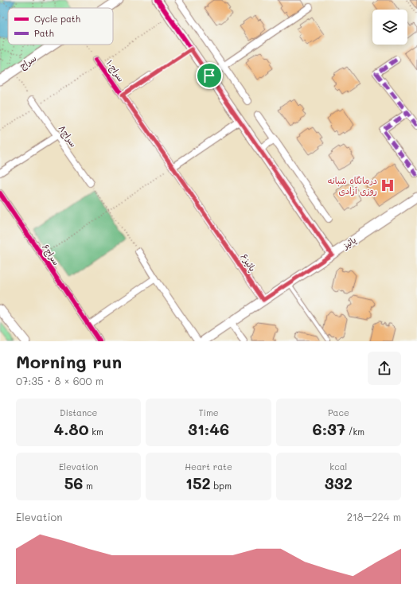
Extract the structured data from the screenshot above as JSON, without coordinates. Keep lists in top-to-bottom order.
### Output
{
  "streets": {
    "street": [
      "سراج",
      "سراج۱۰",
      "سراج۸",
      "پائیز",
      "سراج۶",
      "پائیز۶"
    ]
  },
  "crossings": [
    ["سراج۱۰", "پائیز۶"],
    ["پائیز", "پائیز۶"]
  ],
  "places": {
    "hospital": ["درمانگاه شبانه روزی آزادی"]
  },
  "legend": ["Cycle path", "Path"],
  "page": {
    "heading": ["Morning run", "07:35 · 8 × 600 m"],
    "stats": [
      ["Distance", "4.80 km"],
      ["Time", "31:46"],
      ["Pace", "6:37 /km"],
      ["Elevation", "56 m"],
      ["Heart rate", "152 bpm"],
      ["kcal", "332"]
    ],
    "chart": ["Elevation", "218–224 m"]
  }
}
